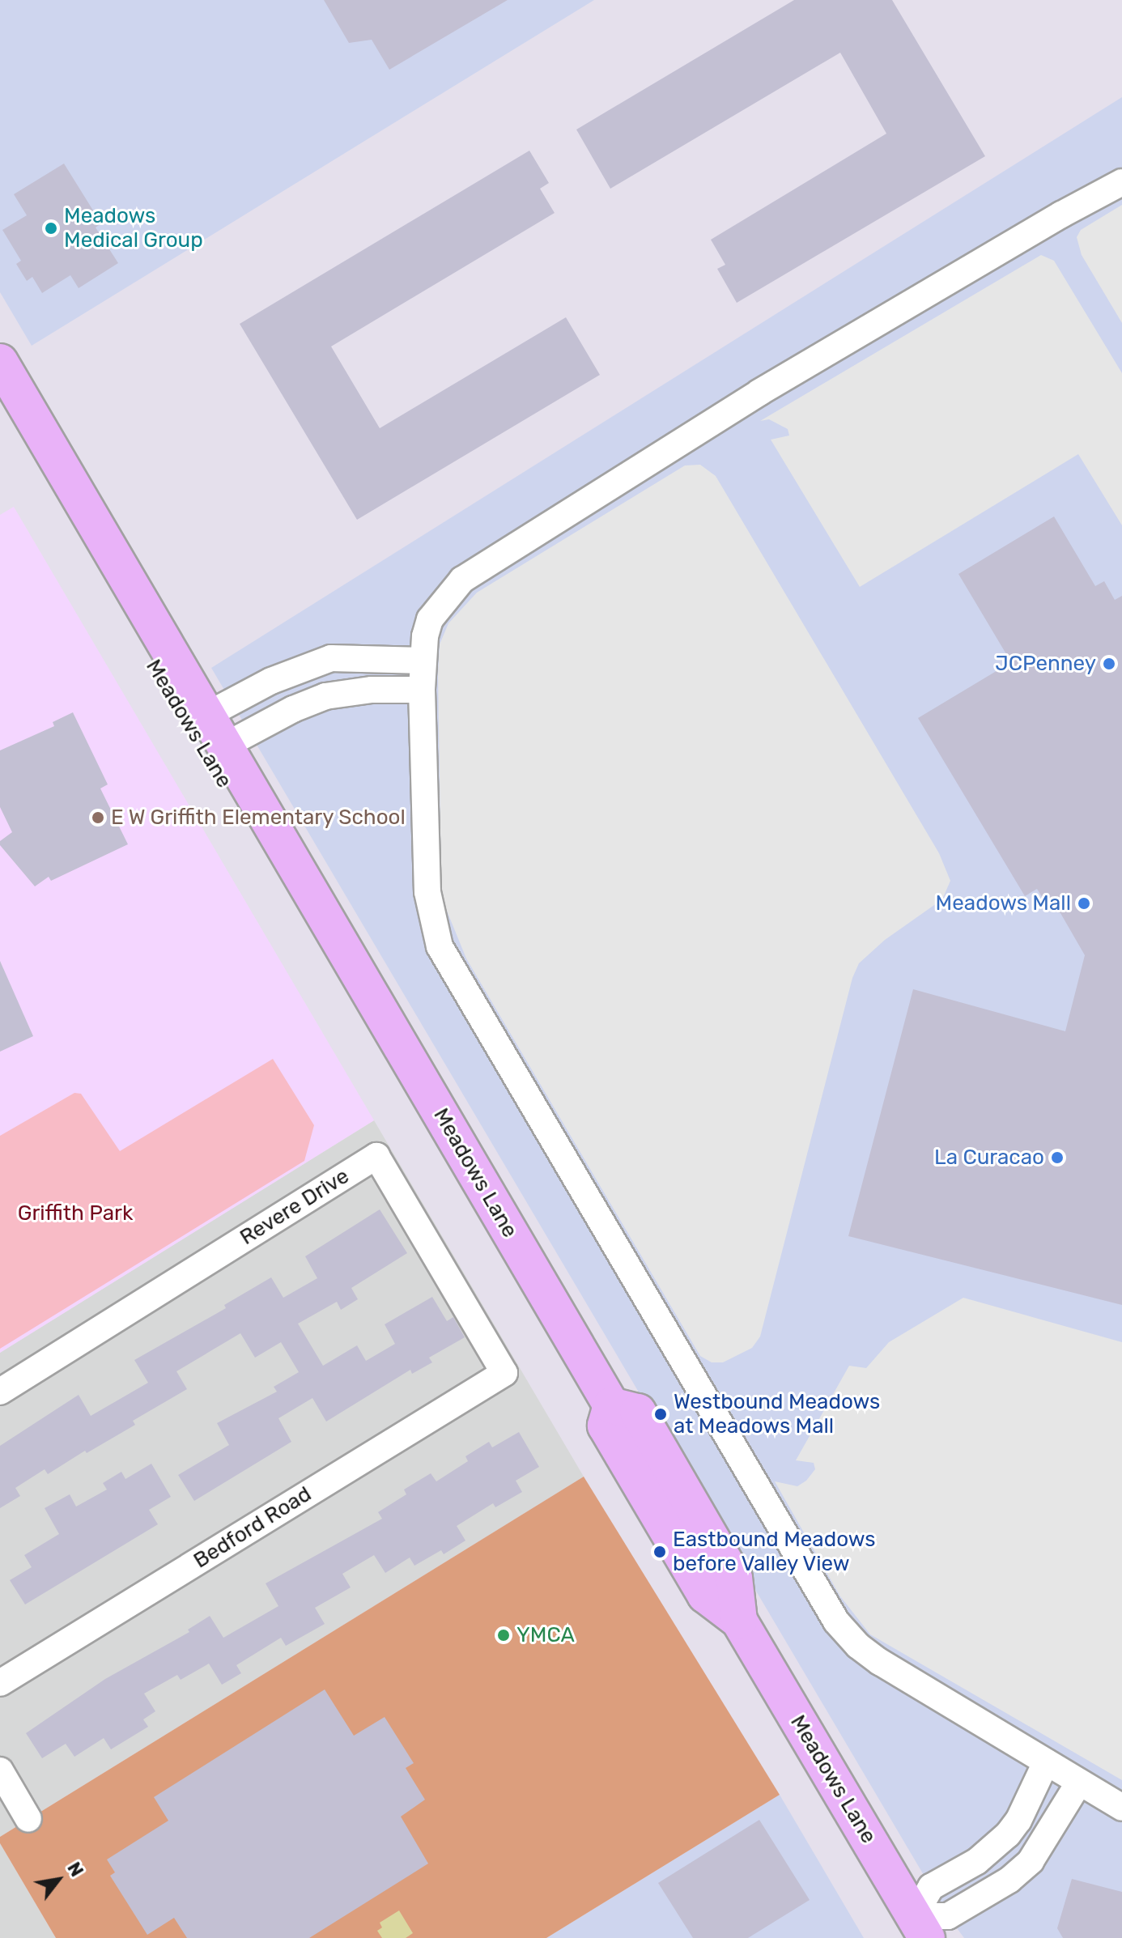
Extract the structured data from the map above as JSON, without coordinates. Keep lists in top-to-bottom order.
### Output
{
  "streets": {
    "street": ["Meadows Lane", "Revere Drive", "Bedford Road"]
  },
  "crossings": [
    ["Revere Drive", "Bedford Road"]
  ],
  "parks": ["Griffith Park"],
  "places": [
    "Meadows Medical Group",
    "JCPenney",
    "E W Griffith Elementary School",
    "Meadows Mall",
    "La Curacao",
    "Westbound Meadows at Meadows Mall",
    "Eastbound Meadows before Valley View",
    "YMCA"
  ],
  "north": "top right"
}
